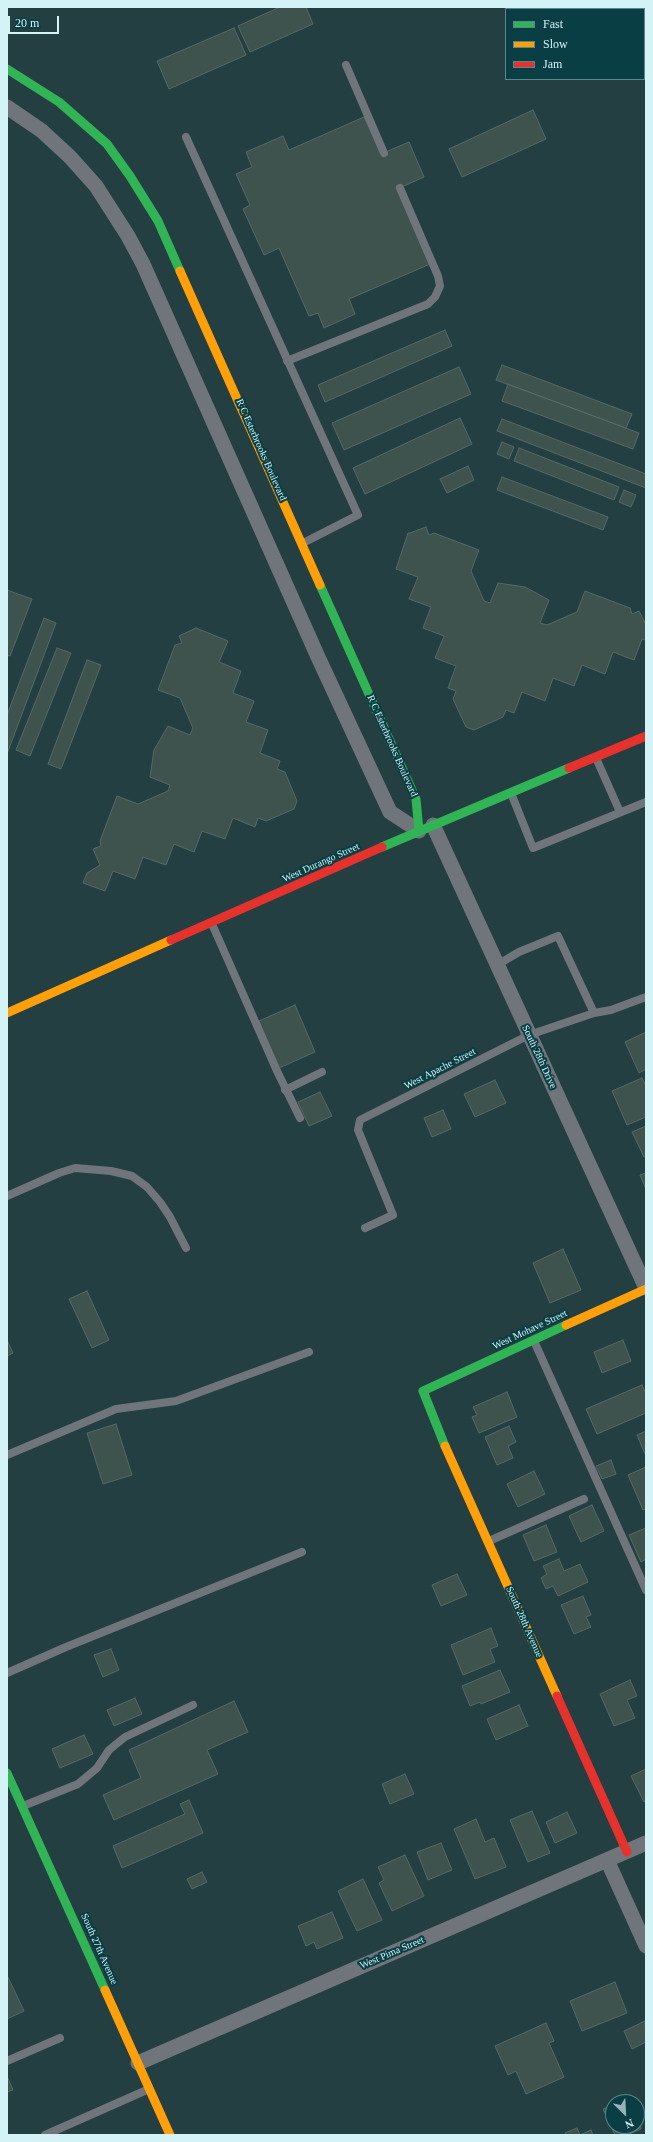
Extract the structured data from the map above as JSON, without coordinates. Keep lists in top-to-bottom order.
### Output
{
  "streets": {
    "street": [
      "R C Esterbrooks Boulevard",
      "West Durango Street",
      "South 28th Drive",
      "West Mohave Street",
      "South 28th Avenue",
      "South 27th Avenue",
      "West Pima Street"
    ],
    "lane": ["West Apache Street"]
  },
  "crossings": [
    ["R C Esterbrooks Boulevard", "West Durango Street"],
    ["R C Esterbrooks Boulevard", "South 28th Drive"],
    ["West Durango Street", "South 28th Drive"],
    ["South 28th Drive", "West Apache Street"],
    ["South 28th Drive", "West Mohave Street"],
    ["West Mohave Street", "South 28th Avenue"],
    ["South 28th Avenue", "West Pima Street"],
    ["South 27th Avenue", "West Pima Street"]
  ],
  "legend": ["Fast", "Slow", "Jam"],
  "scale_bar": "20 m",
  "north": "bottom right"
}
